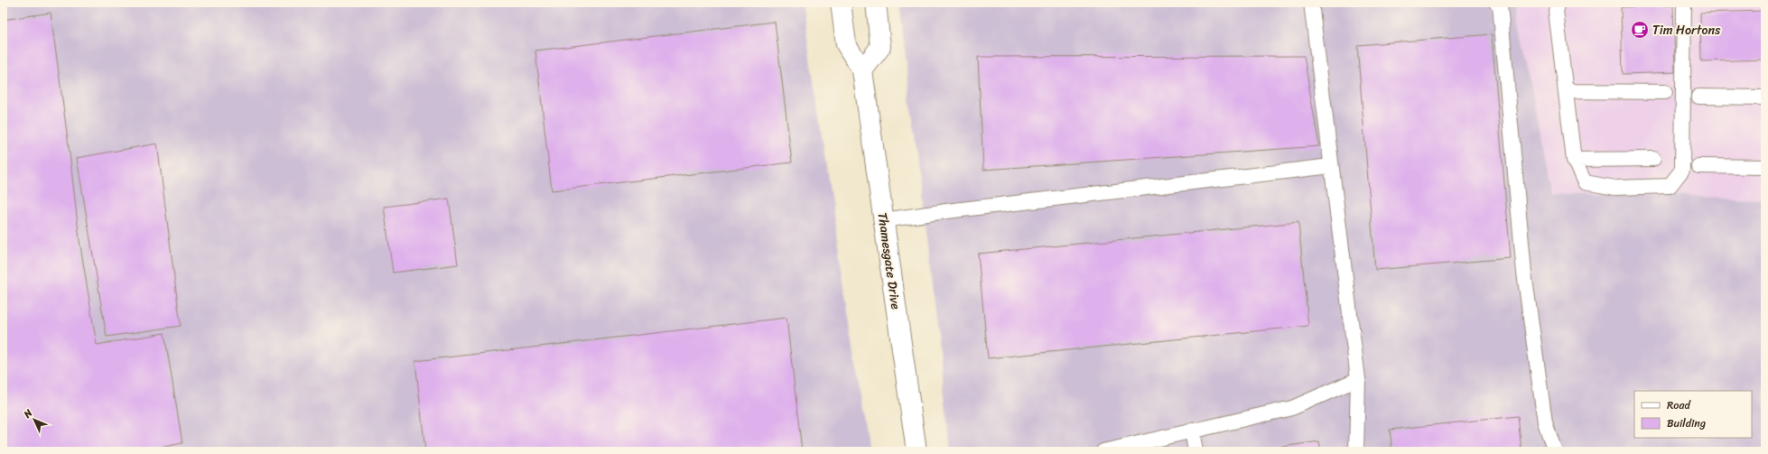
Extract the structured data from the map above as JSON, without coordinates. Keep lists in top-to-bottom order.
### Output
{
  "streets": {
    "street": ["Thamesgate Drive"]
  },
  "places": {
    "cafe": ["Tim Hortons"]
  },
  "legend": ["Road", "Building"],
  "north": "top left"
}
